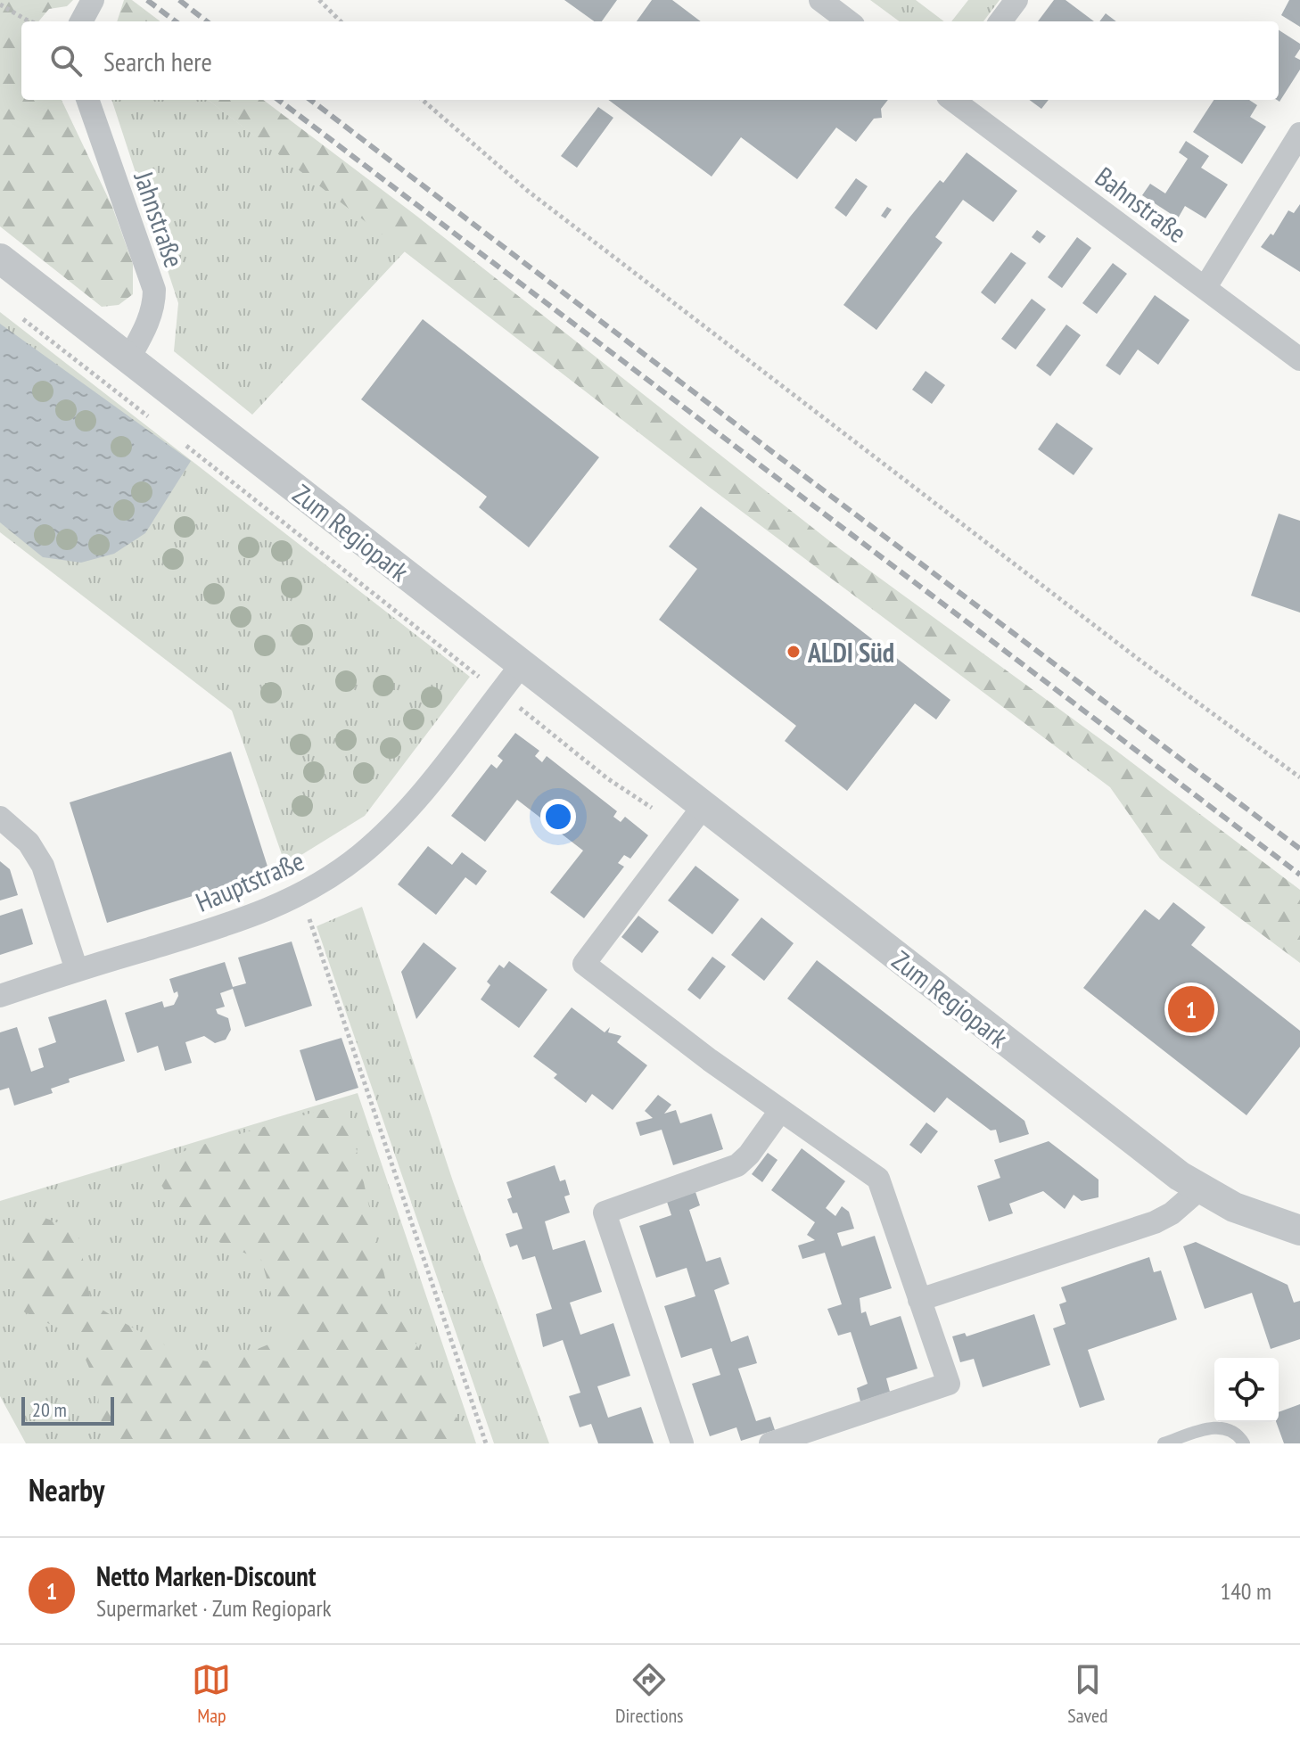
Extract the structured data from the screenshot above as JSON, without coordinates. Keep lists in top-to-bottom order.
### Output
{
  "streets": {
    "street": [
      "Bahnstraße",
      "Jahnstraße",
      "Zum Regiopark",
      "Hauptstraße"
    ]
  },
  "crossings": [
    ["Jahnstraße", "Zum Regiopark"],
    ["Zum Regiopark", "Hauptstraße"]
  ],
  "places": ["ALDI Süd"],
  "scale_bar": "20 m",
  "page": {
    "search": "Search here",
    "pins": "1",
    "scale": "20 m",
    "heading": "Nearby",
    "list": [
      {
        "mark": "1",
        "name": "Netto Marken-Discount",
        "note": "Supermarket · Zum Regiopark",
        "value": "140 m"
      }
    ],
    "nav": ["Map", "Directions", "Saved"]
  }
}
